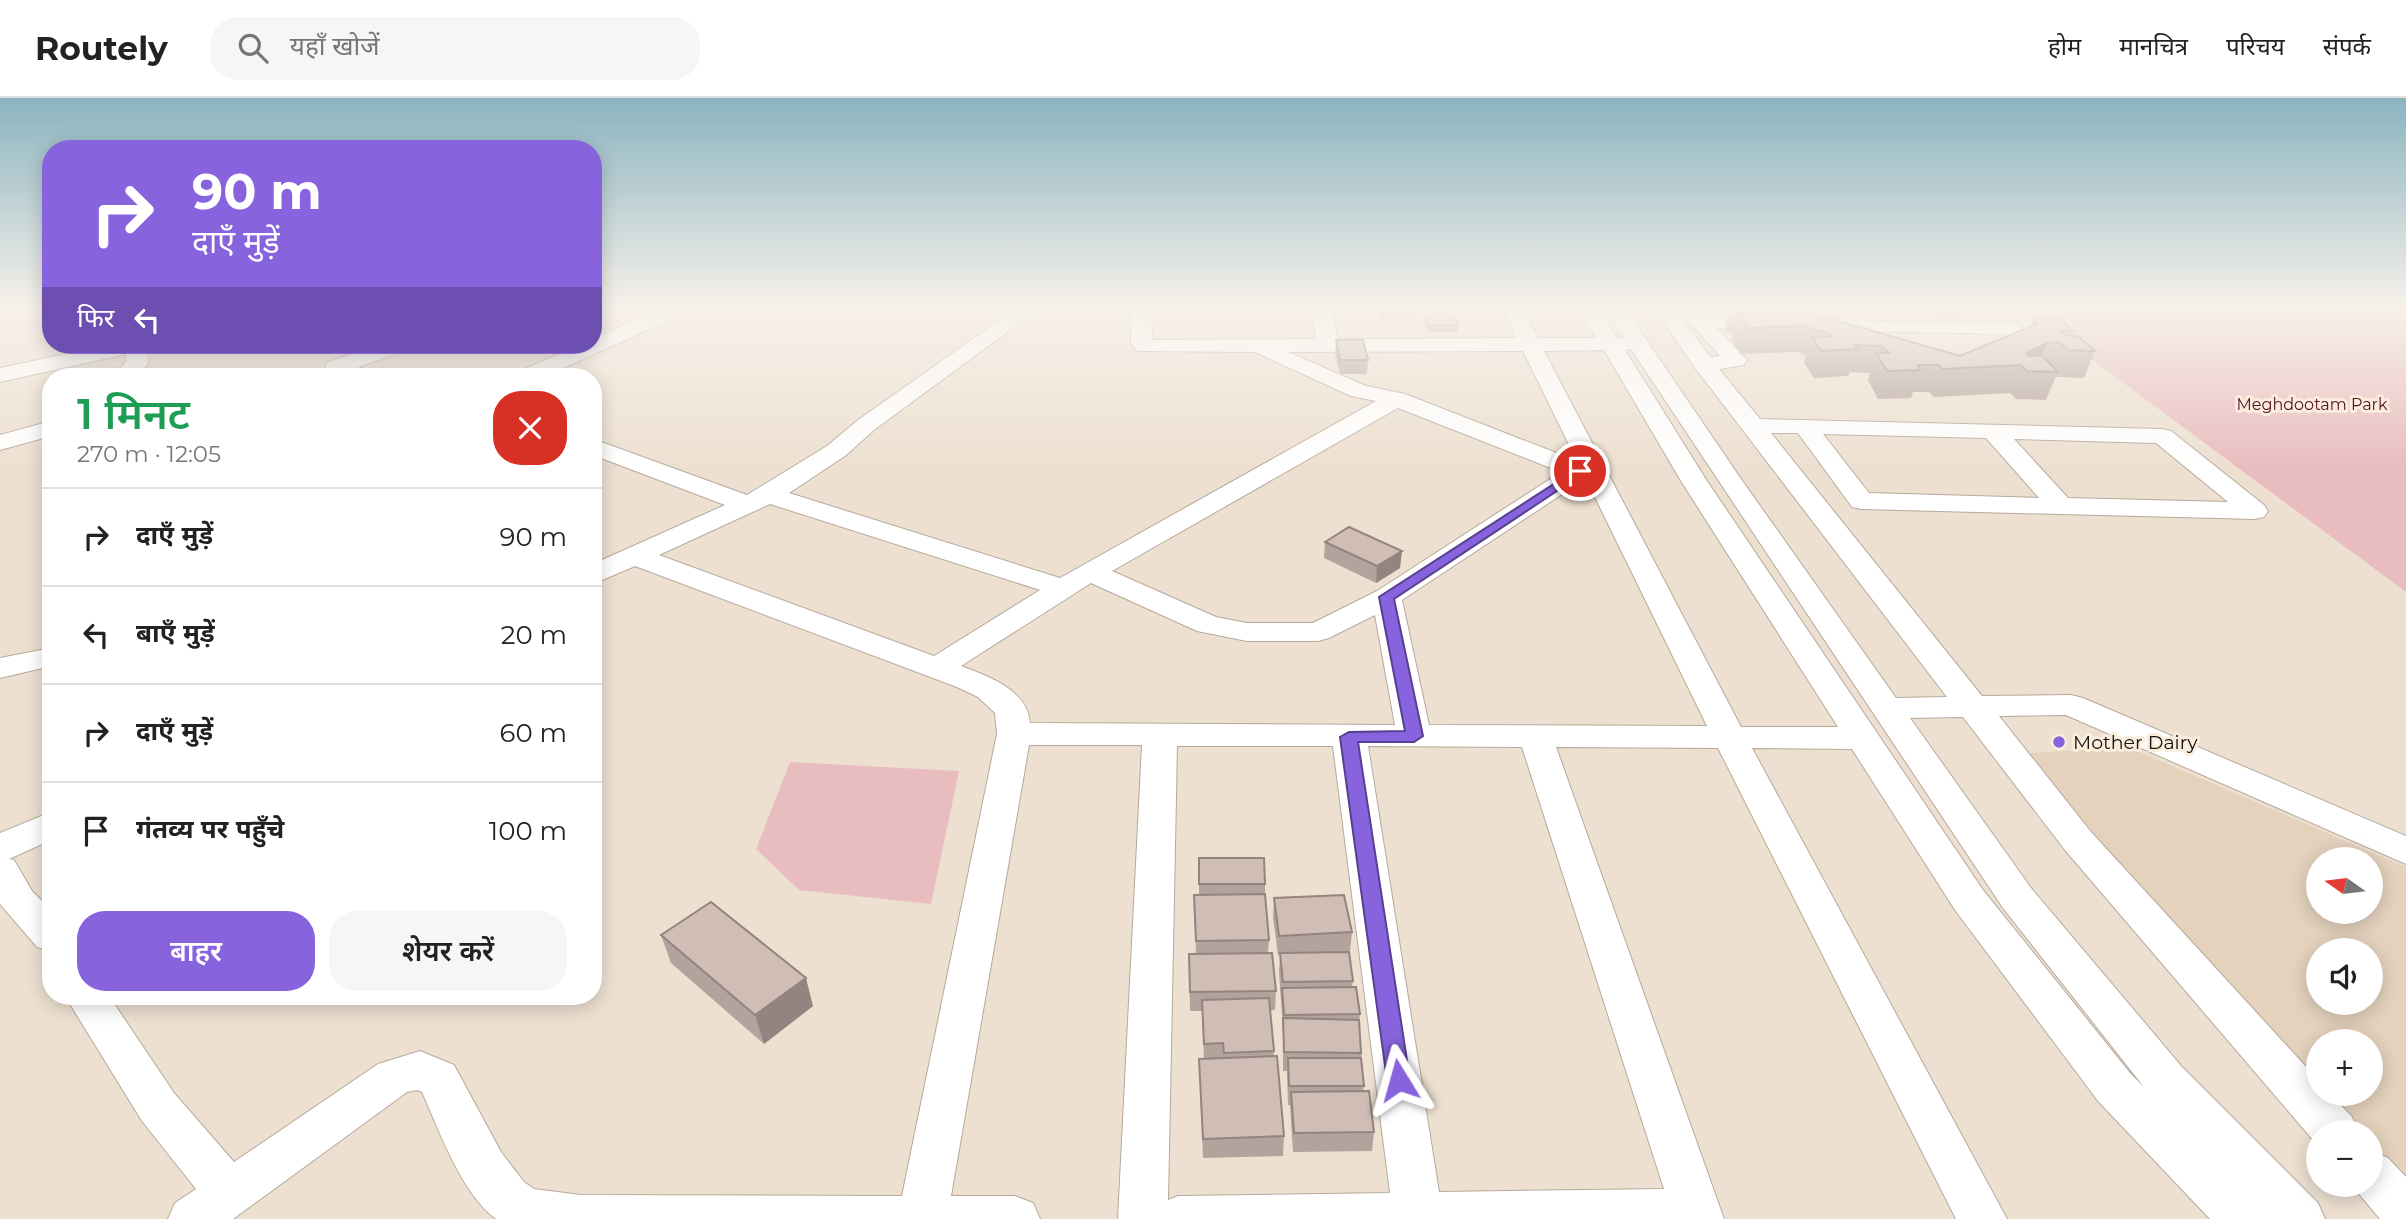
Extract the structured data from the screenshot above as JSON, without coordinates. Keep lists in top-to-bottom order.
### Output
{
  "parks": ["Meghdootam Park"],
  "places": ["Mother Dairy"],
  "north": "left",
  "page": {
    "header": "Routely",
    "search": "यहाँ खोजें",
    "nav": [
      "होम",
      "मानचित्र",
      "परिचय",
      "संपर्क"
    ],
    "turn": ["90 m", "दाएँ मुड़ें"],
    "then": "फिर",
    "heading": ["1 मिनट", "270 m · 12:05"],
    "list": [
      {
        "name": "दाएँ मुड़ें",
        "value": "90 m"
      },
      {
        "name": "बाएँ मुड़ें",
        "value": "20 m"
      },
      {
        "name": "दाएँ मुड़ें",
        "value": "60 m"
      },
      {
        "name": "गंतव्य पर पहुँचे",
        "value": "100 m"
      }
    ],
    "map_buttons": ["+", "−"],
    "buttons": ["बाहर", "शेयर करें"]
  }
}
